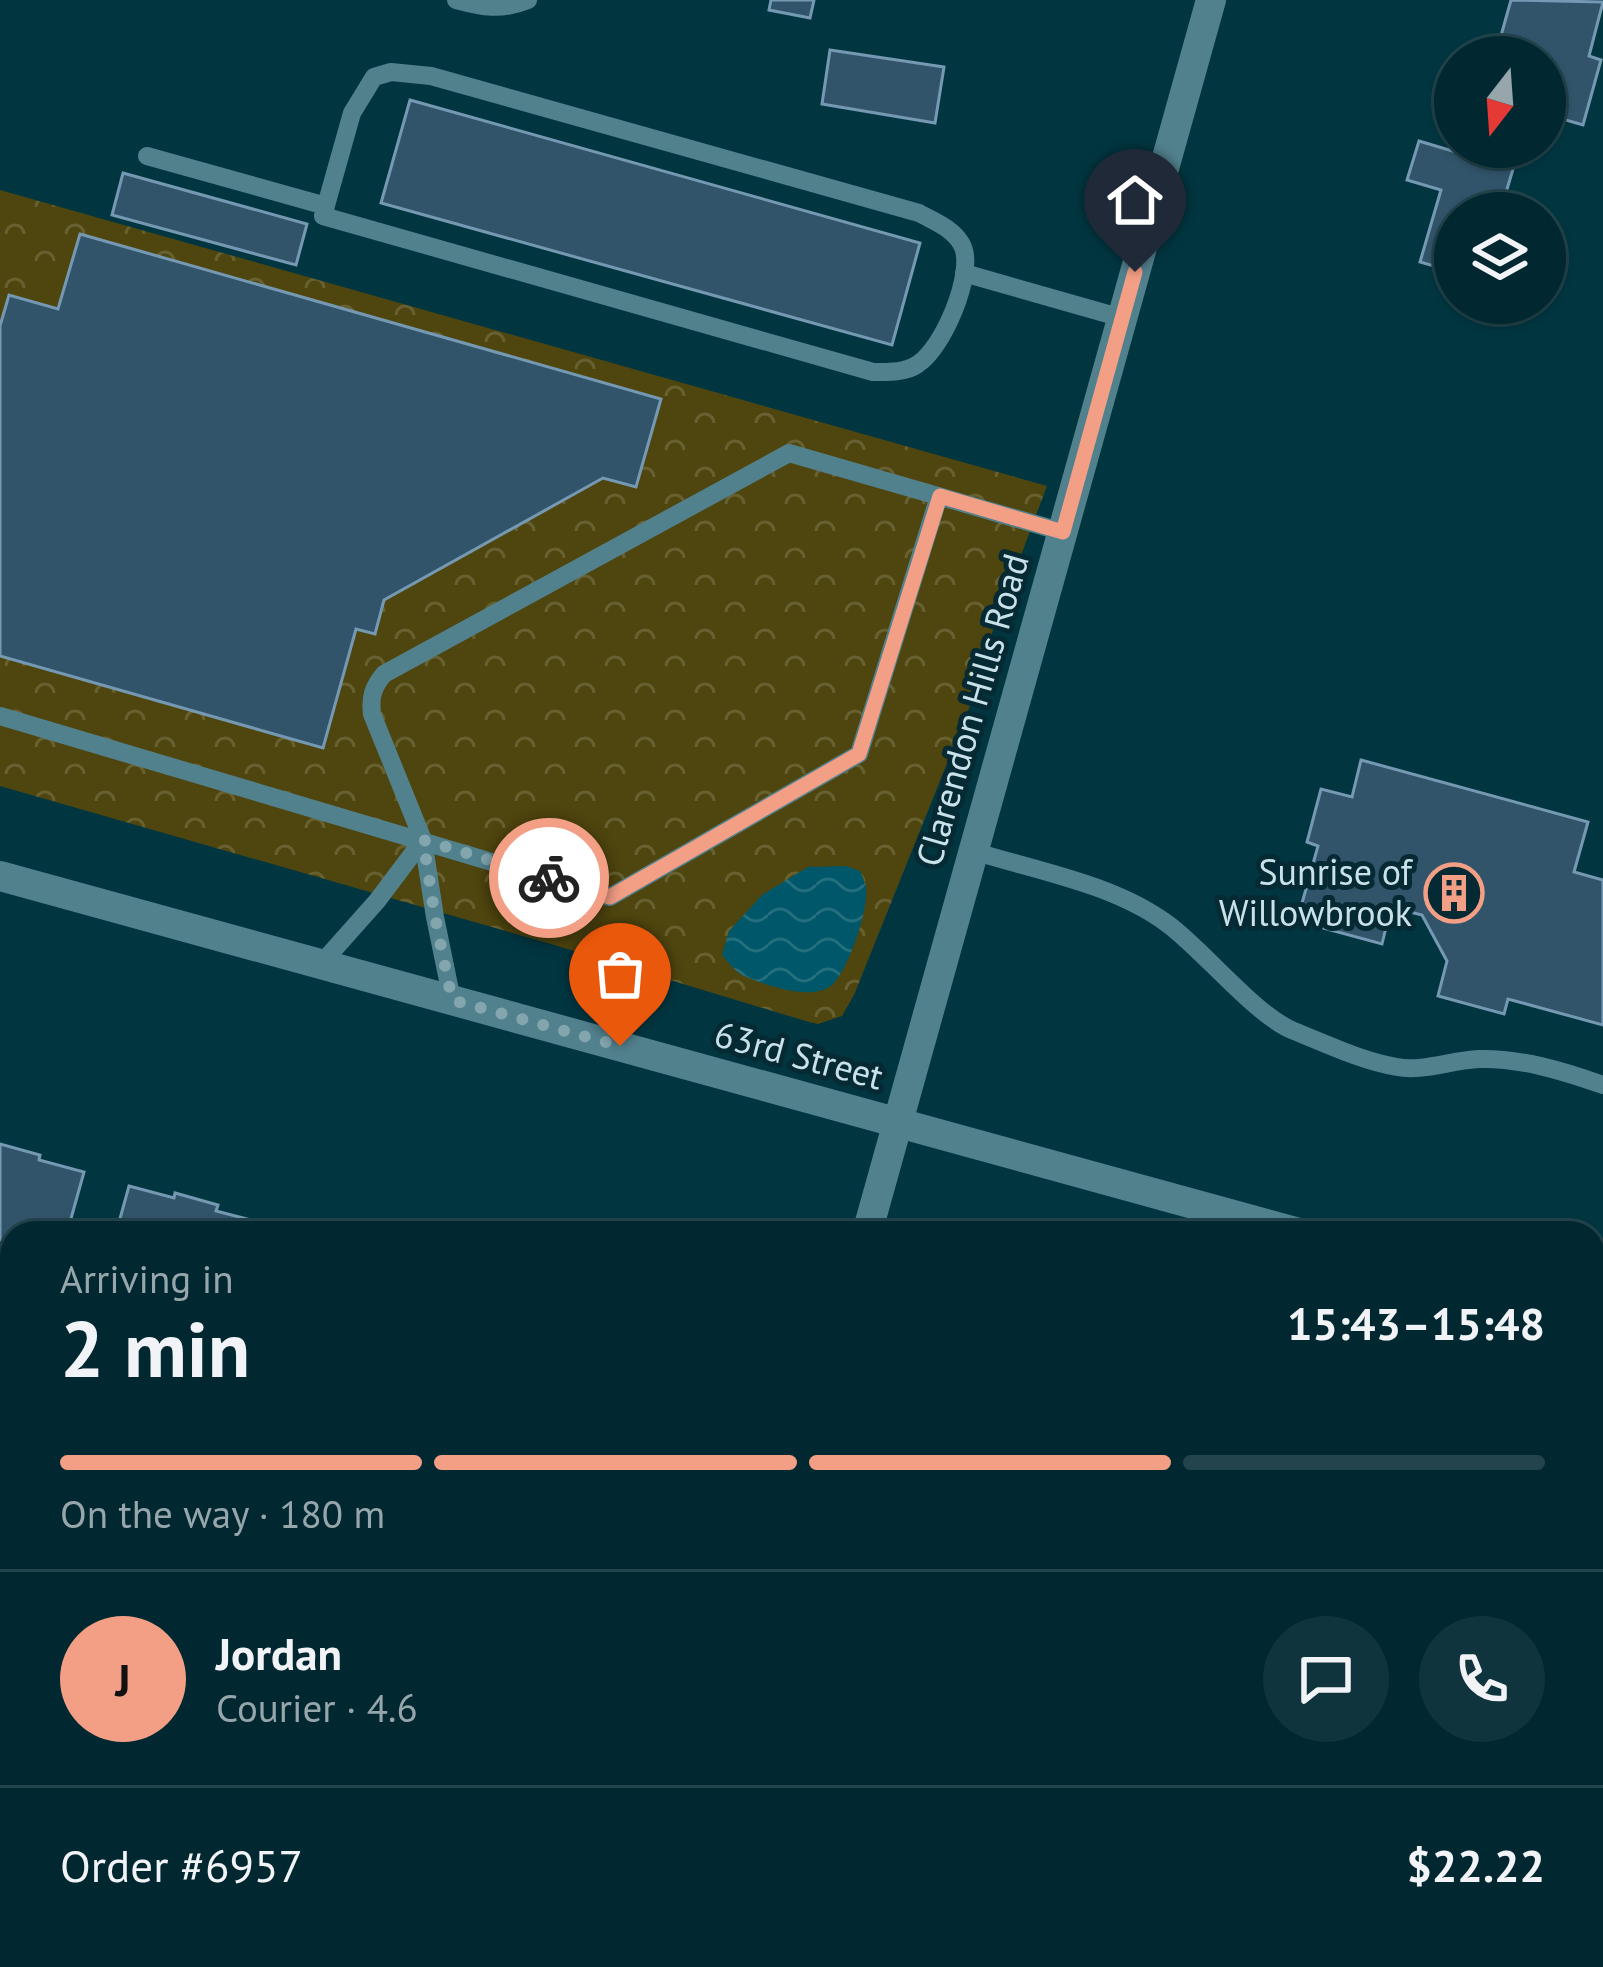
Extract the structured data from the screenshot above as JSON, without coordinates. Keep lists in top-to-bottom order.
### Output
{
  "streets": {
    "street": ["Clarendon Hills Road", "63rd Street"]
  },
  "crossings": [
    ["Clarendon Hills Road", "63rd Street"]
  ],
  "places": {
    "building": ["Sunrise of Willowbrook"]
  },
  "north": "bottom",
  "page": {
    "heading": ["2 min", "Arriving in", "15:43–15:48"],
    "panel": [
      "Jordan",
      "Courier · 4.6",
      "Order #6957",
      "$22.22"
    ],
    "bar": "On the way · 180 m",
    "round": "J"
  }
}
